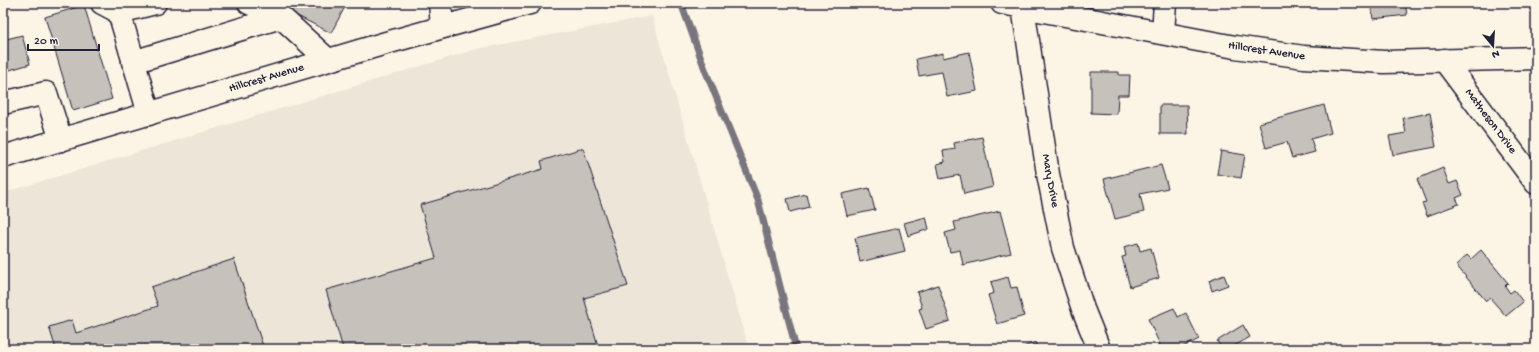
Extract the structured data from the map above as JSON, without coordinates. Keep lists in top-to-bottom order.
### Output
{
  "streets": {
    "street": ["Hillcrest Avenue", "Matheson Drive", "Mary Drive"]
  },
  "crossings": [
    ["Hillcrest Avenue", "Matheson Drive"],
    ["Hillcrest Avenue", "Mary Drive"]
  ],
  "scale_bar": "20 m",
  "north": "bottom"
}
